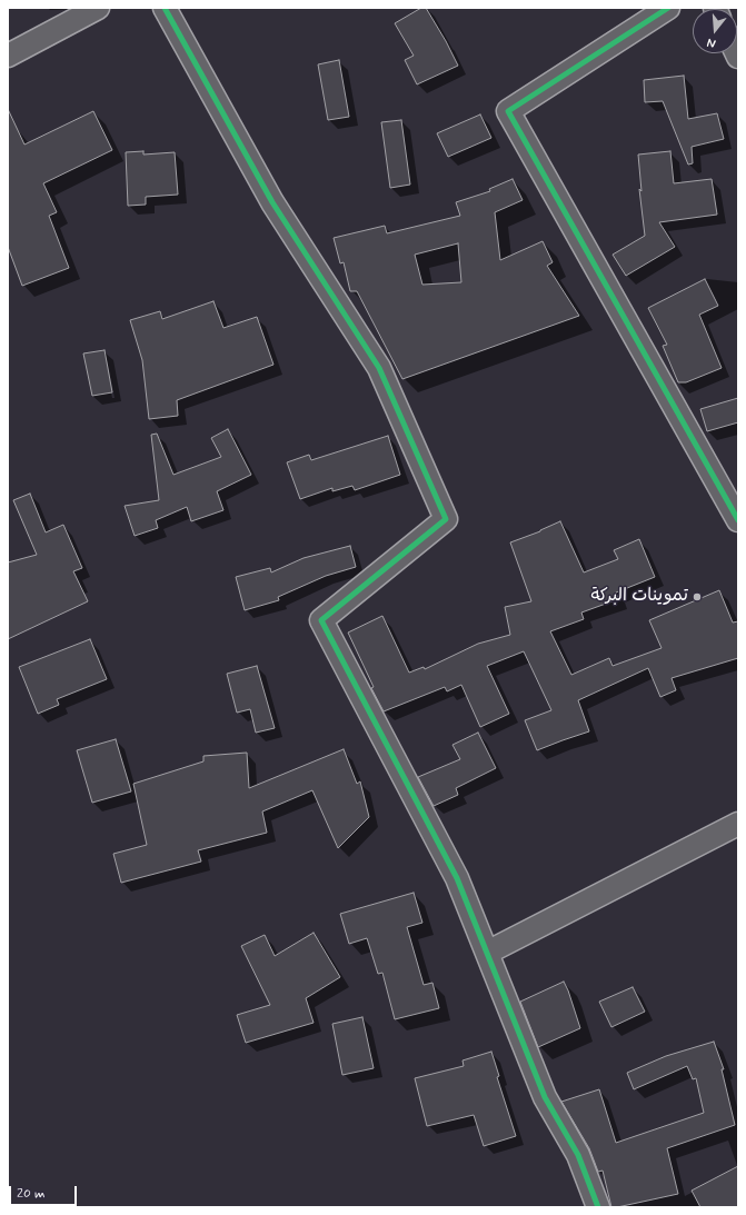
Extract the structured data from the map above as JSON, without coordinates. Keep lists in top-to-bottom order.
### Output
{
  "places": ["تموينات البركة"],
  "scale_bar": "20 m",
  "north": "bottom"
}
